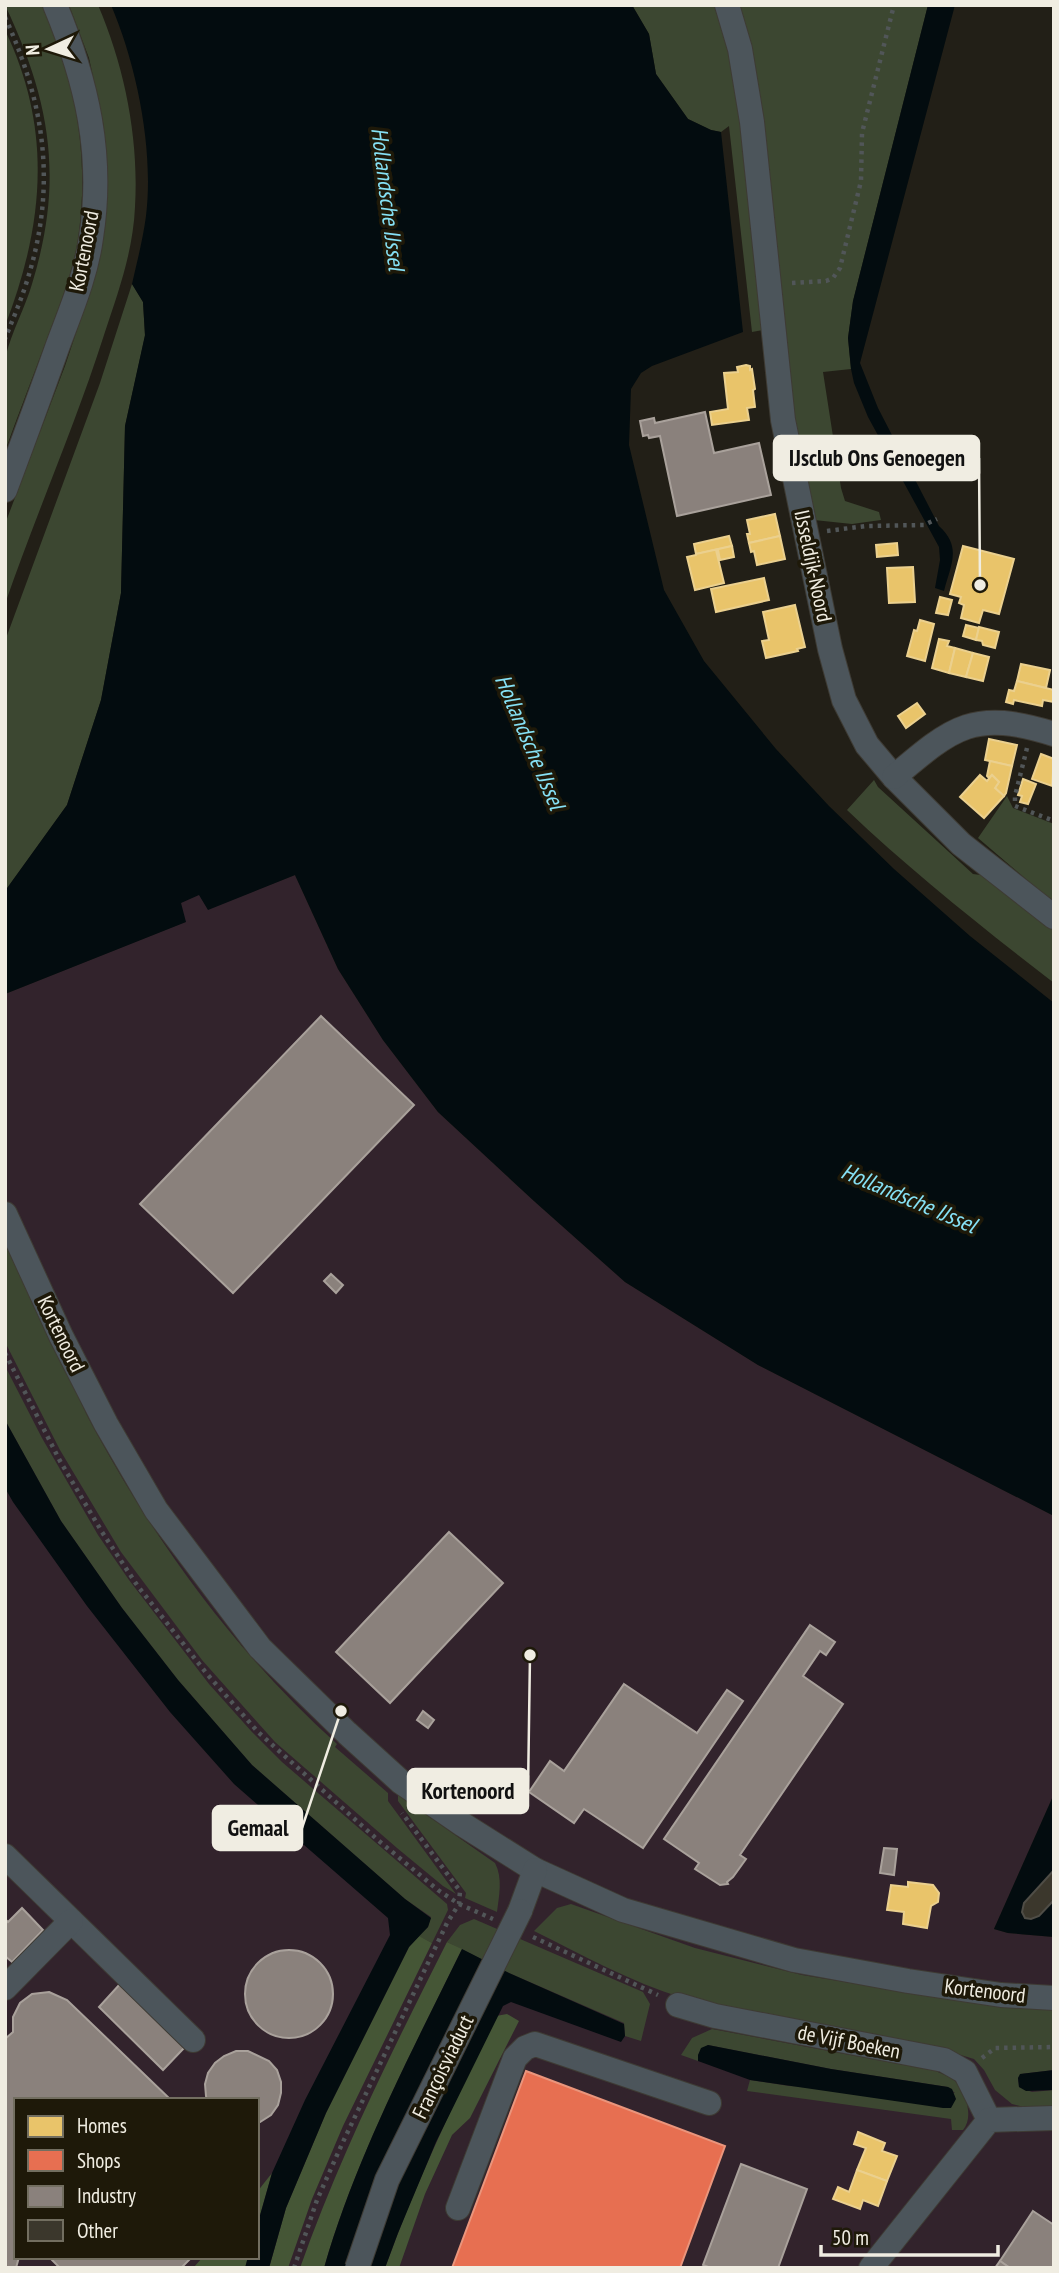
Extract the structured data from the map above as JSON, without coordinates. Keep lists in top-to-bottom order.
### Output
{
  "streets": {
    "street": [
      "Kortenoord",
      "IJsseldijk-Noord",
      "de Vijf Boeken",
      "Françoisviaduct"
    ]
  },
  "crossings": [
    ["Kortenoord", "Françoisviaduct"]
  ],
  "water": ["Hollandsche IJssel"],
  "places": ["IJsclub Ons Genoegen", "Kortenoord", "Gemaal"],
  "legend": [
    "Homes",
    "Shops",
    "Industry",
    "Other"
  ],
  "scale_bar": "50 m",
  "north": "left"
}
